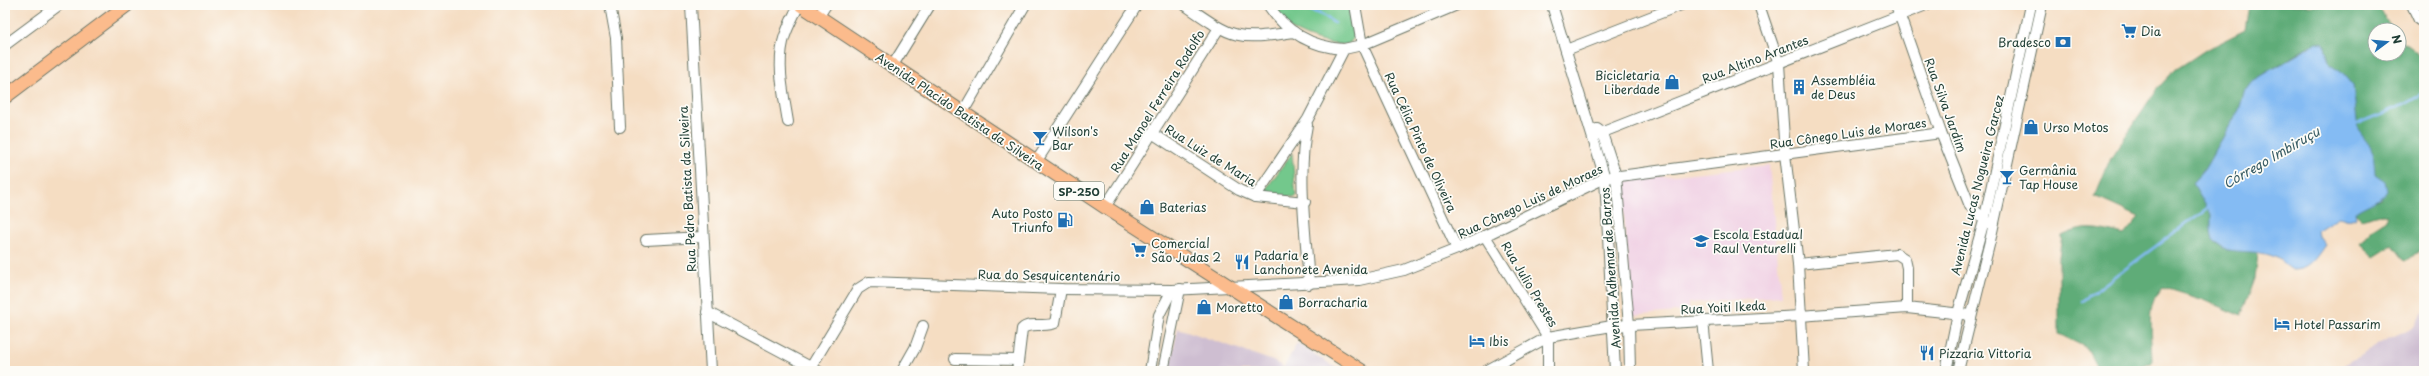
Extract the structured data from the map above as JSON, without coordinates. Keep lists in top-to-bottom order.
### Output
{
  "streets": {
    "main road": ["Avenida Placido Batista da Silveira", "SP-250"],
    "street": [
      "Rua Altino Arantes",
      "Rua Manoel Ferreira Rodolfo",
      "Rua Silva Jardim",
      "Rua Cônego Luis de Moraes",
      "Rua Célia Pinto de Oliveira",
      "Rua Luiz de Maria",
      "Avenida Lucas Nogueira Garcez",
      "Rua Pedro Batista da Silveira",
      "Avenida Adhemar de Barros",
      "Rua do Sesquicentenário",
      "Rua Julio Prestes",
      "Rua Yoiti Ikeda"
    ]
  },
  "crossings": [
    ["Rua Altino Arantes", "Rua Silva Jardim"],
    ["Rua Altino Arantes", "Avenida Adhemar de Barros"],
    ["Rua Manoel Ferreira Rodolfo", "Avenida Placido Batista da Silveira"],
    ["Rua Manoel Ferreira Rodolfo", "Rua Luiz de Maria"],
    ["Rua Silva Jardim", "Rua Cônego Luis de Moraes"],
    ["Rua Silva Jardim", "Avenida Lucas Nogueira Garcez"],
    ["Avenida Placido Batista da Silveira", "Rua Cônego Luis de Moraes"],
    ["Avenida Placido Batista da Silveira", "Rua do Sesquicentenário"],
    ["Rua Cônego Luis de Moraes", "Rua Célia Pinto de Oliveira"],
    ["Rua Cônego Luis de Moraes", "Avenida Adhemar de Barros"],
    ["Rua Cônego Luis de Moraes", "Rua do Sesquicentenário"],
    ["Rua Cônego Luis de Moraes", "Rua Julio Prestes"],
    ["Avenida Lucas Nogueira Garcez", "Rua Yoiti Ikeda"],
    ["Avenida Adhemar de Barros", "Rua Yoiti Ikeda"],
    ["Rua Julio Prestes", "Rua Yoiti Ikeda"]
  ],
  "water": ["Córrego Imbiruçu"],
  "places": {
    "supermarket": ["Dia", "Comercial São Judas 2"],
    "bank": ["Bradesco"],
    "shop": [
      "Bicicletaria Liberdade",
      "Urso Motos",
      "Baterias",
      "Borracharia",
      "Moretto"
    ],
    "building": ["Assembléia de Deus"],
    "bar": ["Wilson's Bar", "Germânia Tap House"],
    "fuel station": ["Auto Posto Triunfo"],
    "school or university": ["Escola Estadual Raul Venturelli"],
    "restaurant": ["Padaria e Lanchonete Avenida", "Pizzaria Vittoria"],
    "hotel": ["Hotel Passarim", "Ibis"]
  },
  "north": "right"
}
